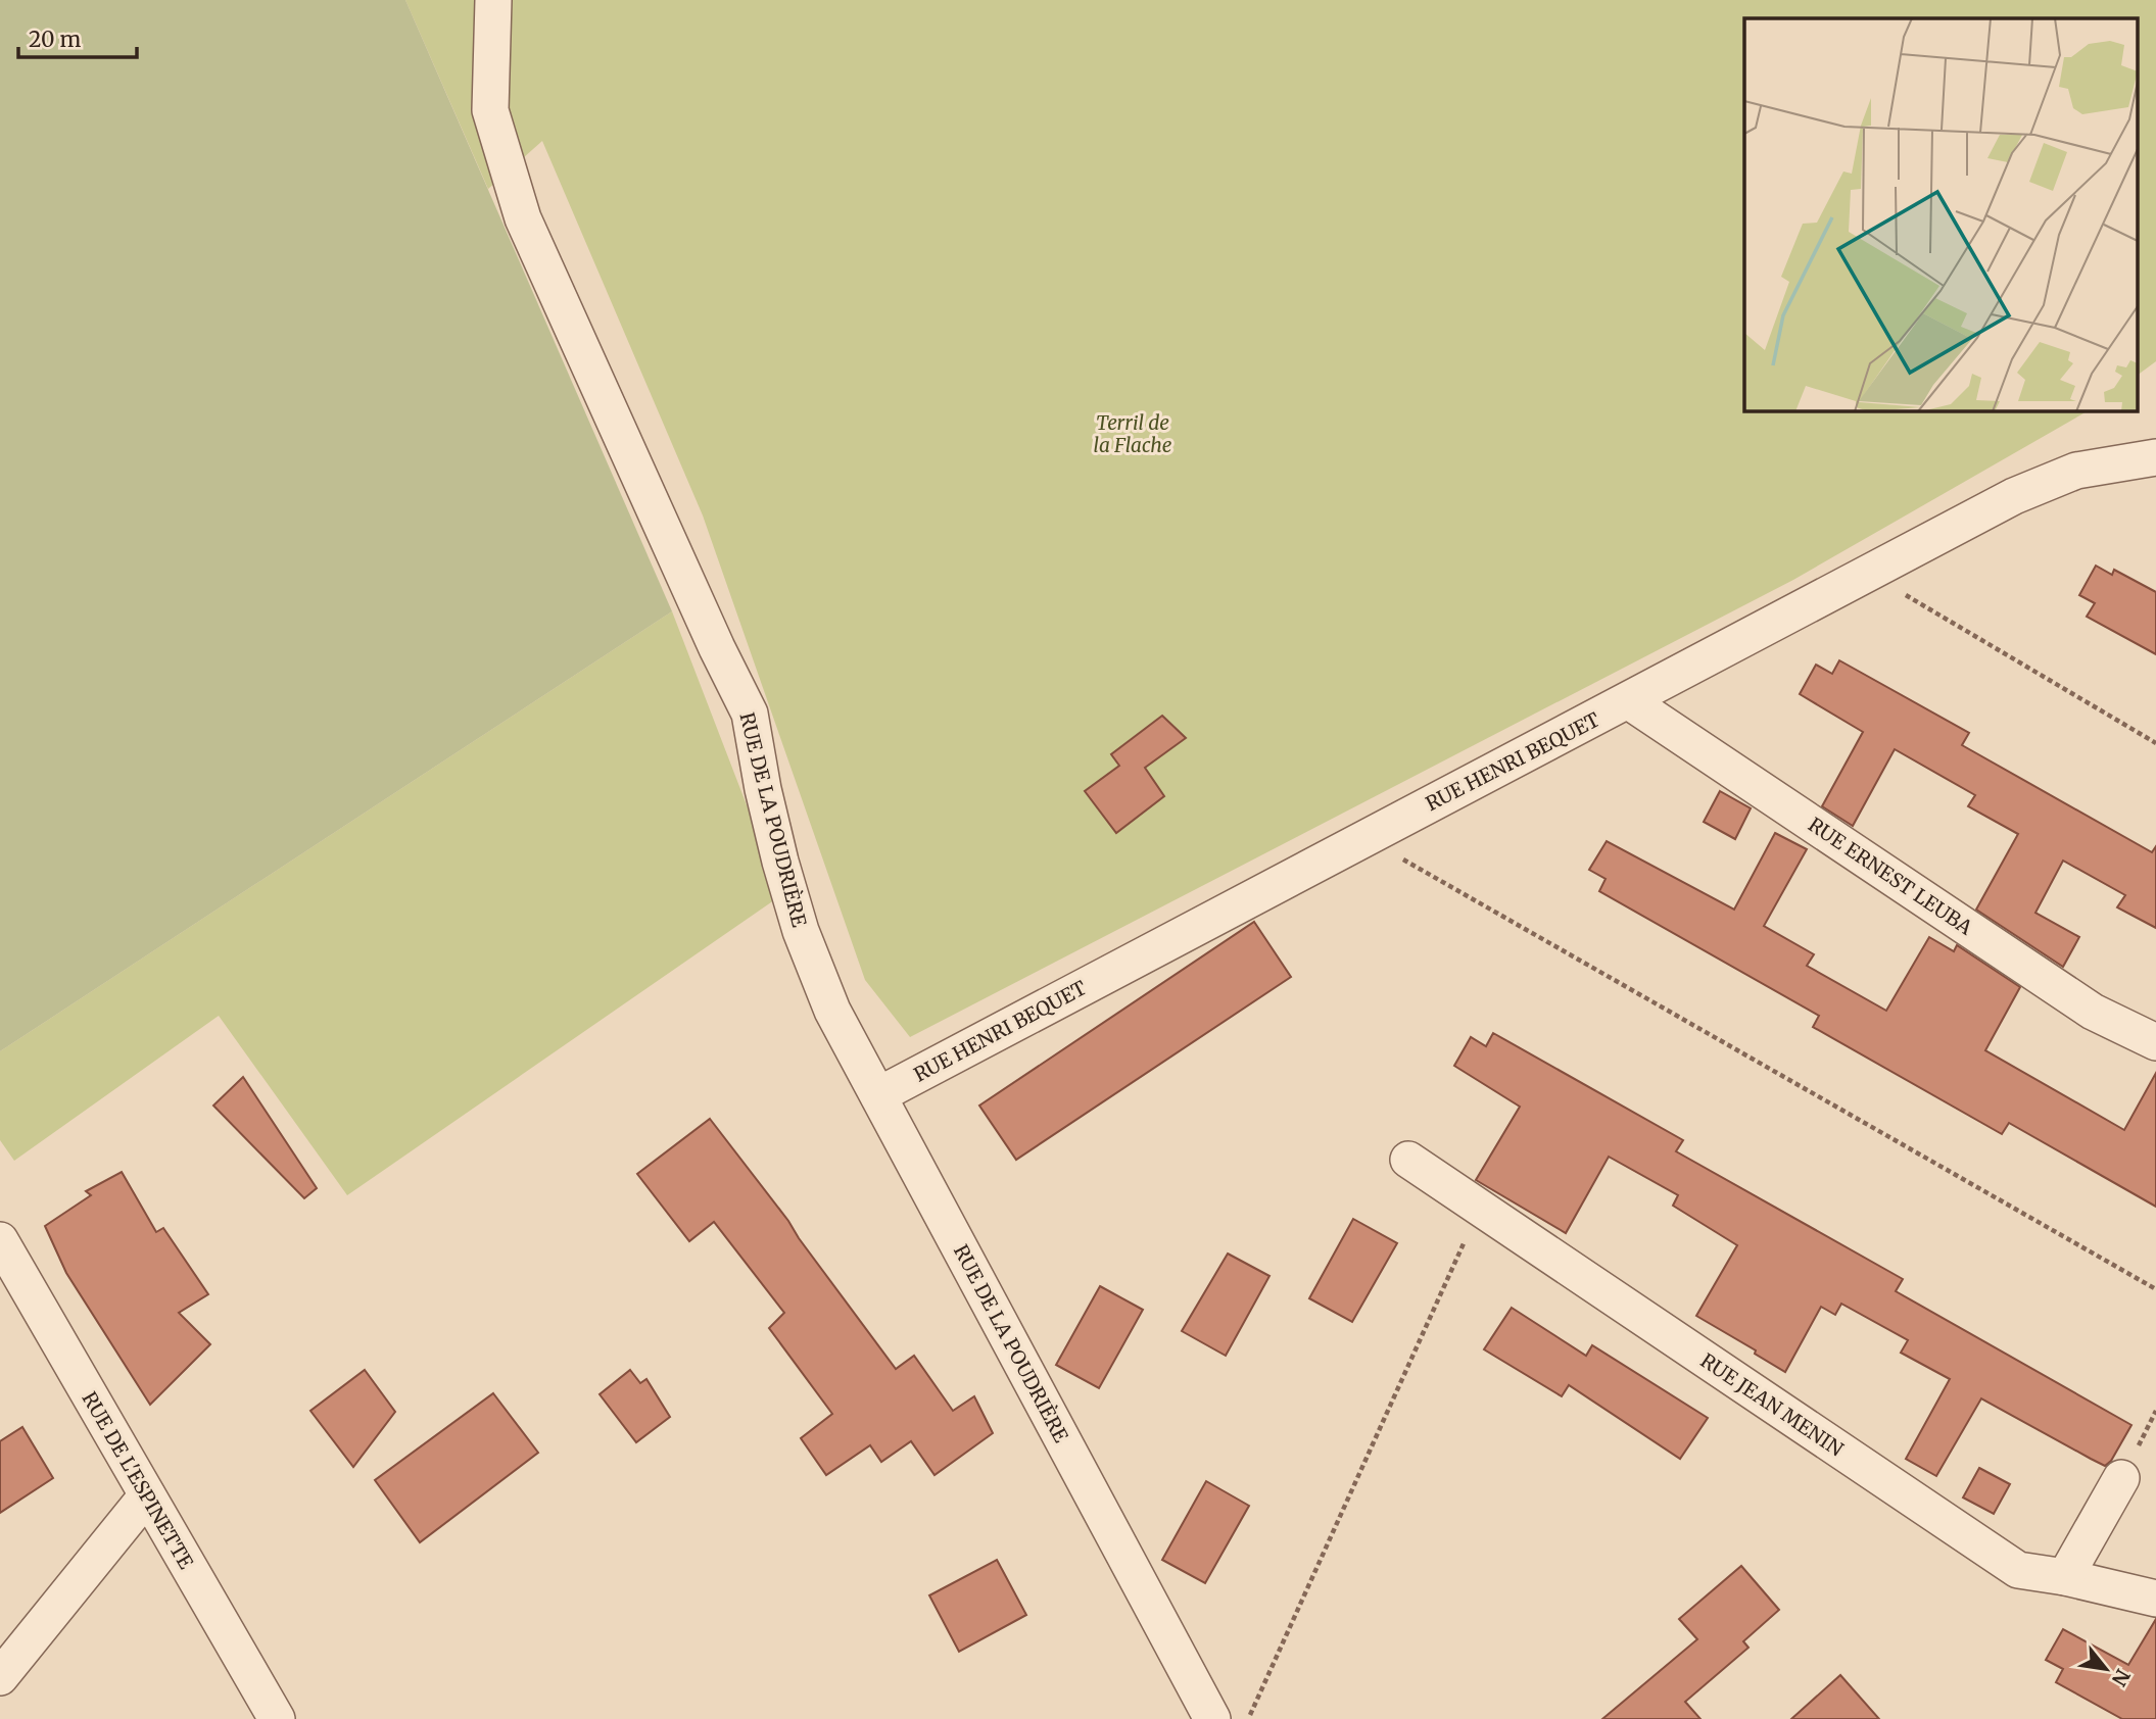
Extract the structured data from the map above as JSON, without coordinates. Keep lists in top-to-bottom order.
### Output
{
  "streets": {
    "street": [
      "RUE HENRI BEQUET",
      "RUE DE LA POUDRIÈRE",
      "RUE ERNEST LEUBA",
      "RUE JEAN MENIN",
      "RUE DE L'ESPINETTE"
    ]
  },
  "crossings": [
    ["RUE HENRI BEQUET", "RUE DE LA POUDRIÈRE"],
    ["RUE HENRI BEQUET", "RUE ERNEST LEUBA"]
  ],
  "parks": ["Terril de la Flache"],
  "scale_bar": "20 m",
  "north": "bottom right"
}
